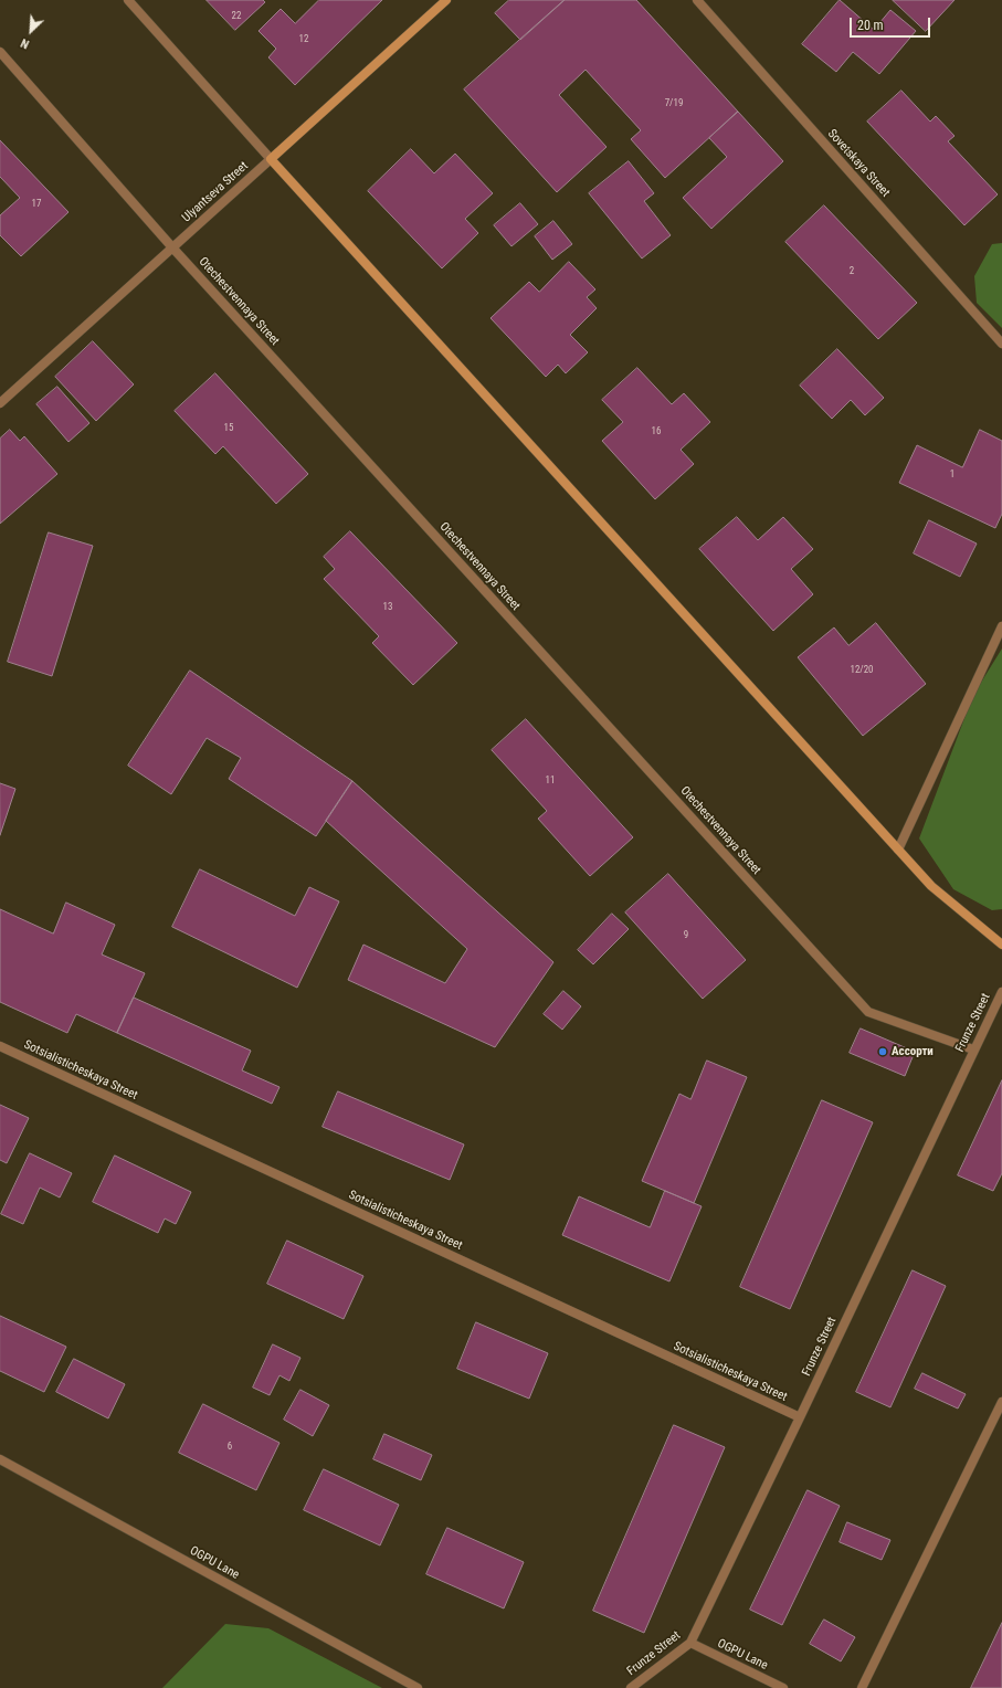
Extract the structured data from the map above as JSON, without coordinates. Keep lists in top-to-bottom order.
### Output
{
  "streets": {
    "street": [
      "Sovetskaya Street",
      "Ulyantseva Street",
      "Otechestvennaya Street",
      "Frunze Street",
      "Sotsialisticheskaya Street",
      "OGPU Lane"
    ]
  },
  "crossings": [
    ["Ulyantseva Street", "Otechestvennaya Street"],
    ["Otechestvennaya Street", "Frunze Street"],
    ["Frunze Street", "Sotsialisticheskaya Street"],
    ["Frunze Street", "OGPU Lane"]
  ],
  "places": ["Ассорти"],
  "house_numbers": [
    "22",
    "12",
    "7/19",
    "17",
    "2",
    "15",
    "16",
    "1",
    "13",
    "12/20",
    "11",
    "9",
    "6"
  ],
  "scale_bar": "20 m",
  "north": "bottom left"
}
